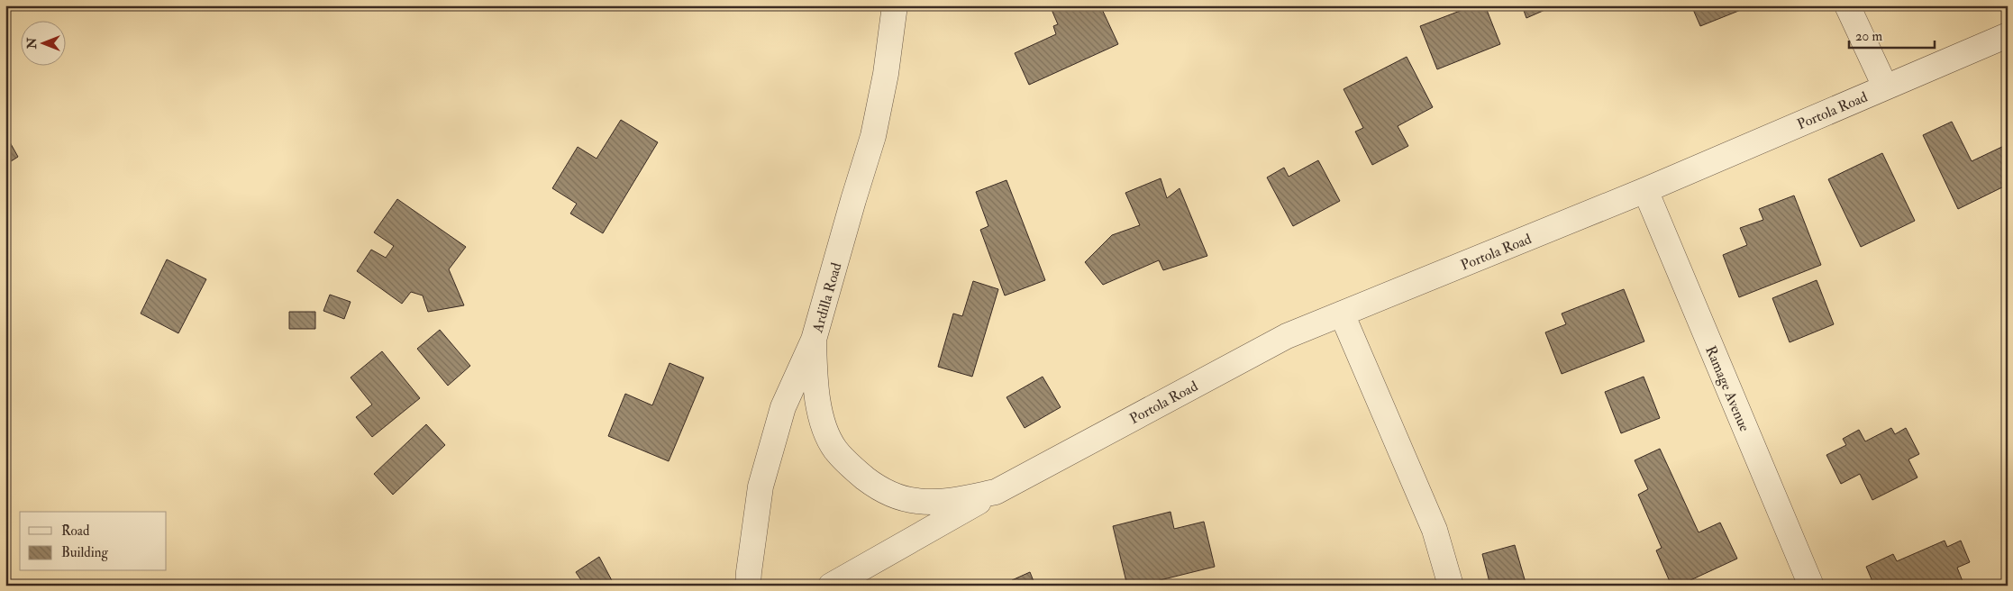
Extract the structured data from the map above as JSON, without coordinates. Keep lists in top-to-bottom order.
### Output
{
  "streets": {
    "street": ["Portola Road", "Ardilla Road", "Ramage Avenue"]
  },
  "crossings": [
    ["Portola Road", "Ardilla Road"],
    ["Portola Road", "Ramage Avenue"]
  ],
  "legend": ["Road", "Building"],
  "scale_bar": "20 m",
  "north": "left"
}
